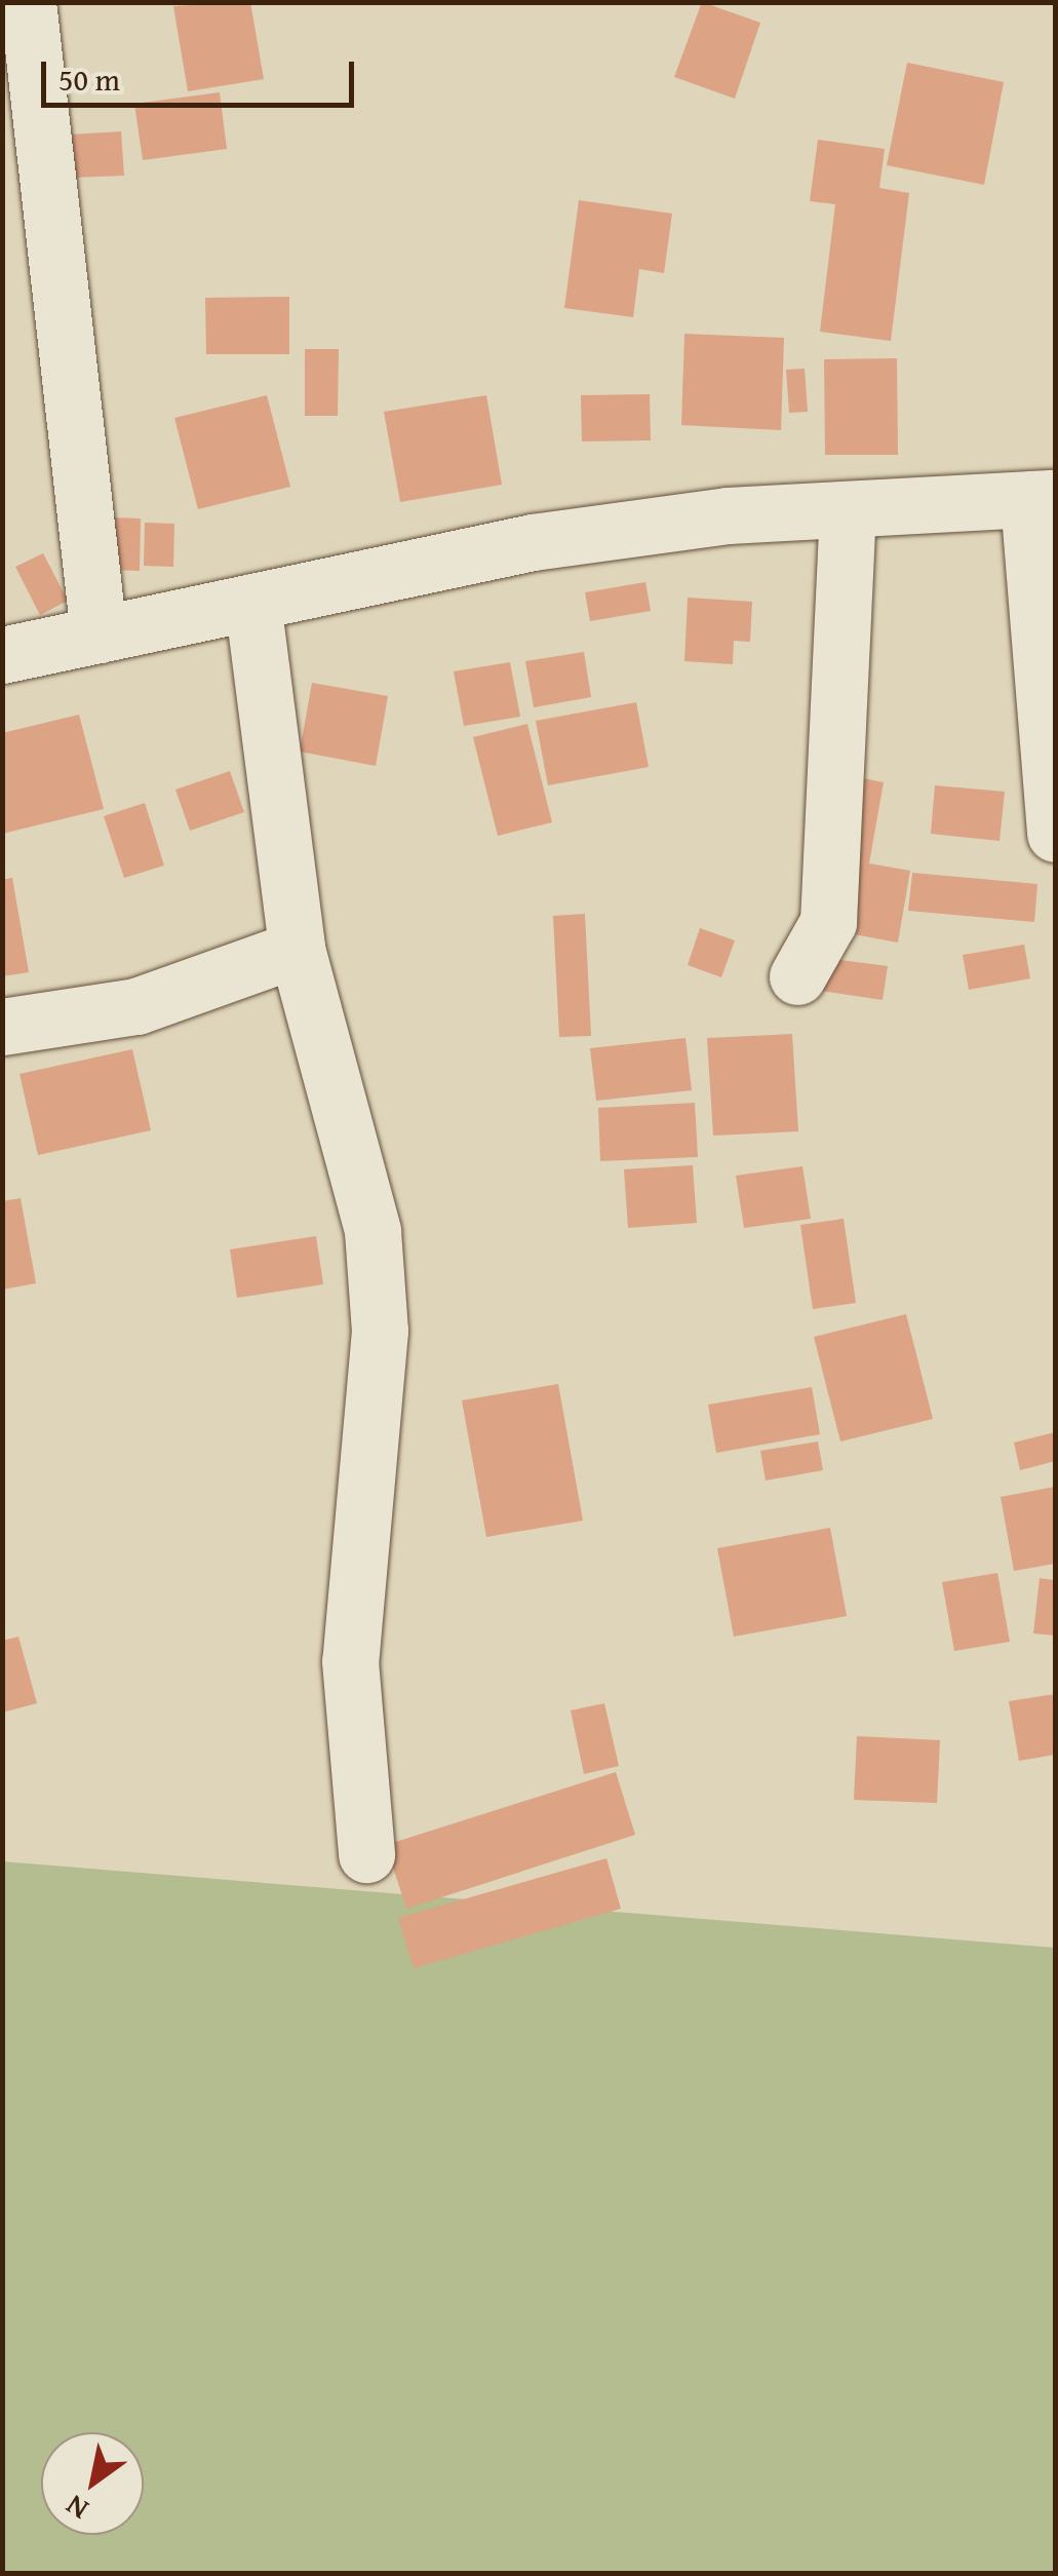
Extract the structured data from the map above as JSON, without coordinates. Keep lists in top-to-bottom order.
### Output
{
  "scale_bar": "50 m",
  "north": "bottom left"
}
